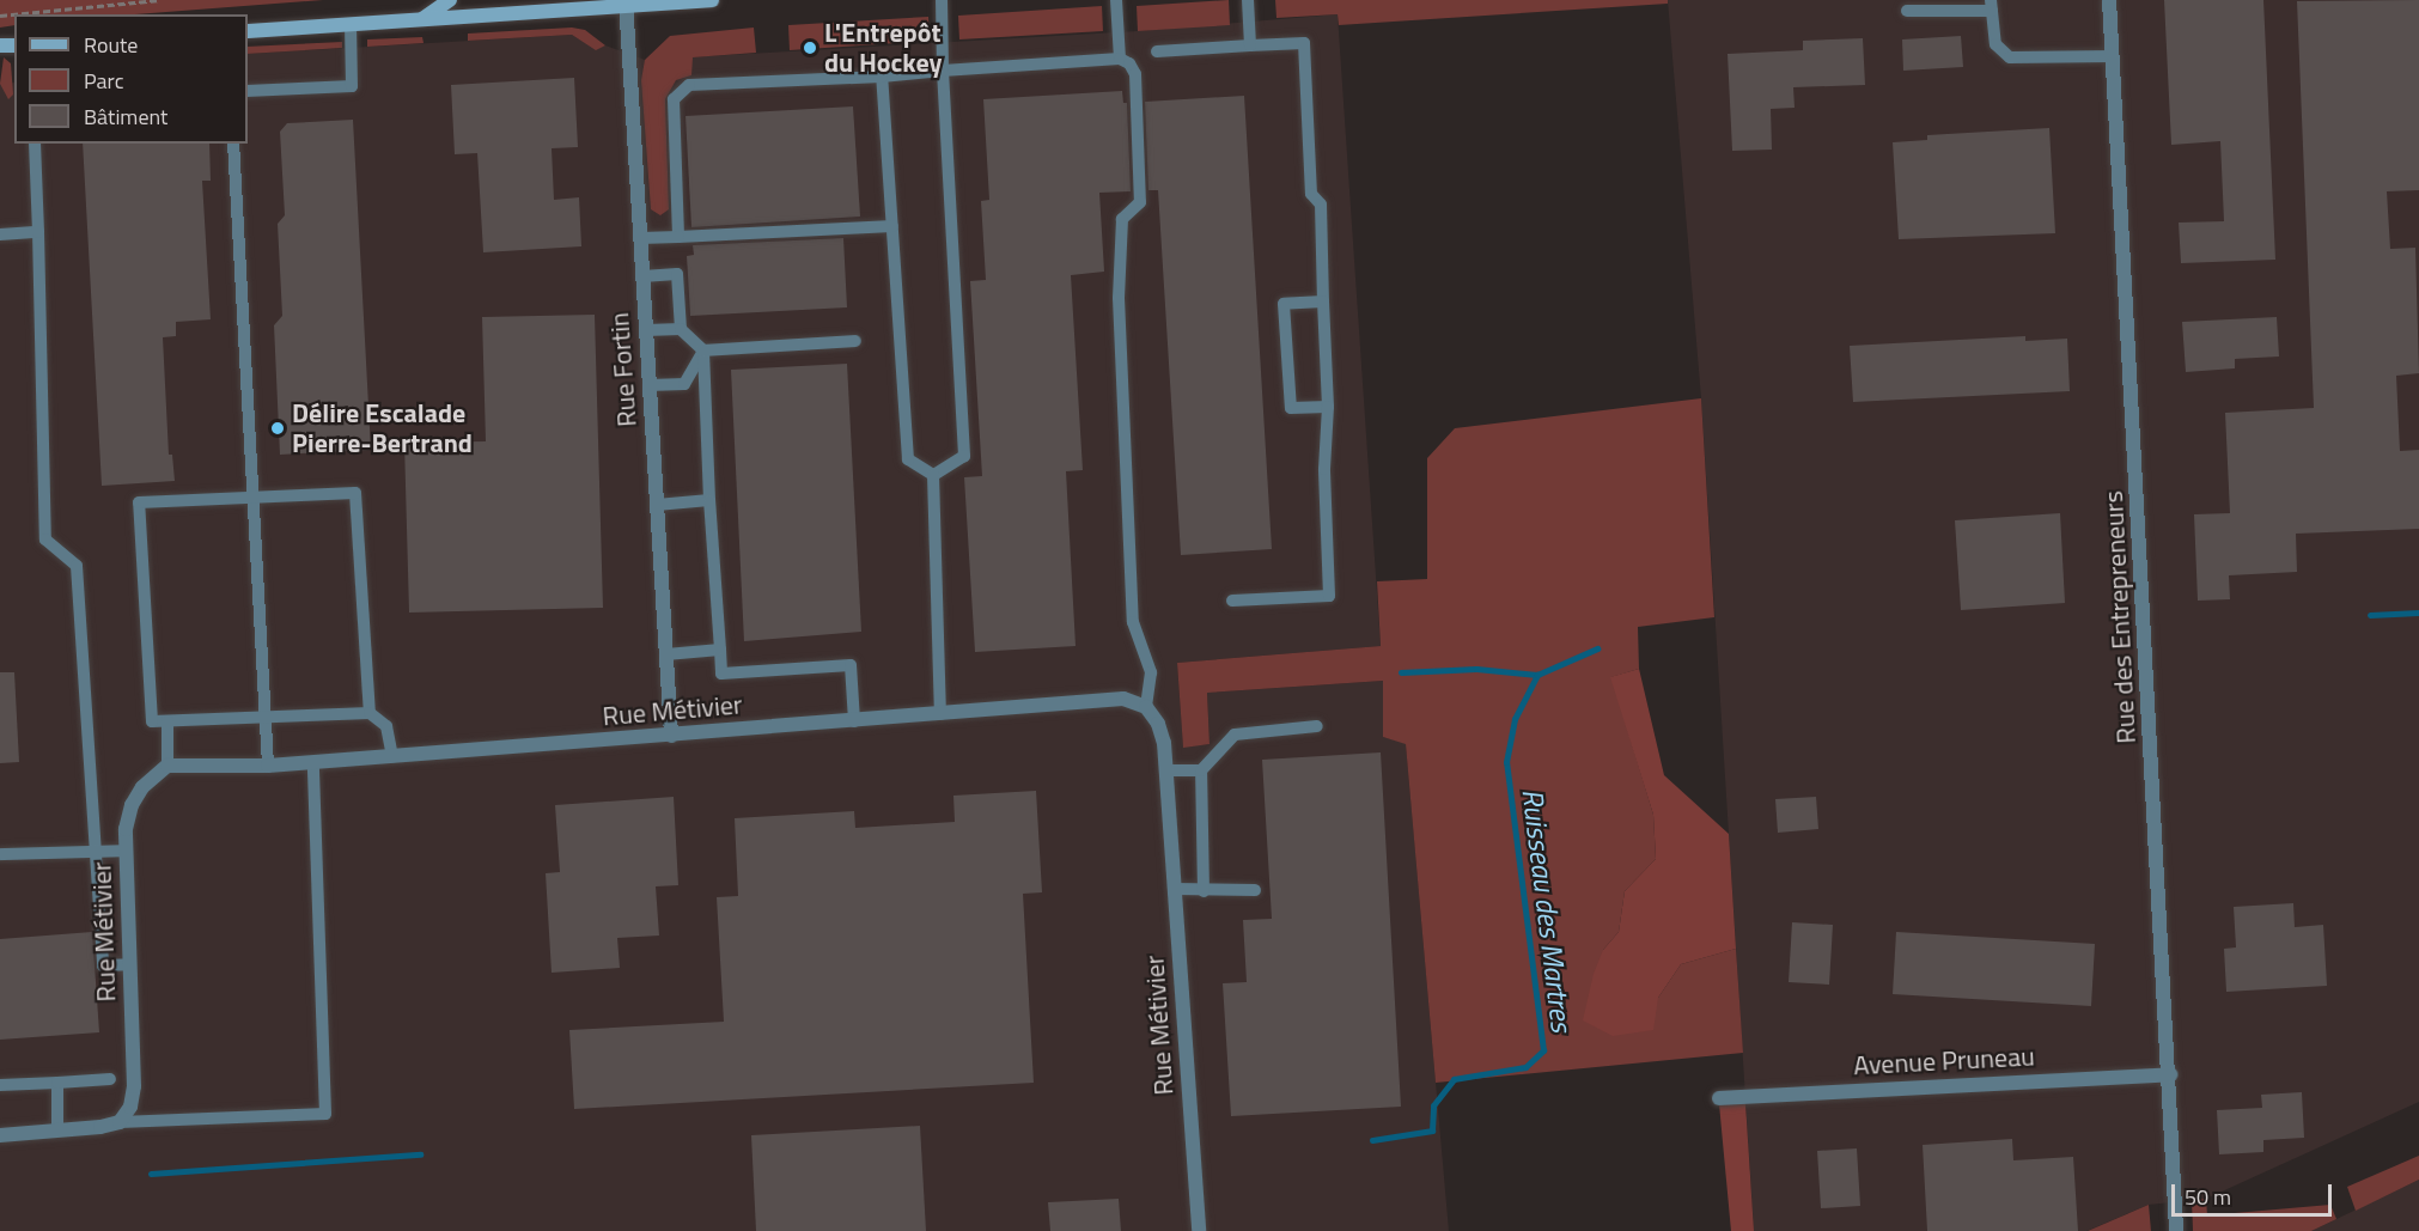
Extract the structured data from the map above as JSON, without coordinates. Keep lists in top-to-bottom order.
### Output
{
  "streets": {
    "street": [
      "Rue Fortin",
      "Rue des Entrepreneurs",
      "Rue Métivier",
      "Avenue Pruneau"
    ]
  },
  "crossings": [
    ["Rue Fortin", "Rue Métivier"],
    ["Rue des Entrepreneurs", "Avenue Pruneau"]
  ],
  "water": ["Ruisseau des Martres"],
  "places": ["L'Entrepôt du Hockey", "Délire Escalade Pierre-Bertrand"],
  "legend": ["Route", "Parc", "Bâtiment"],
  "scale_bar": "50 m"
}
